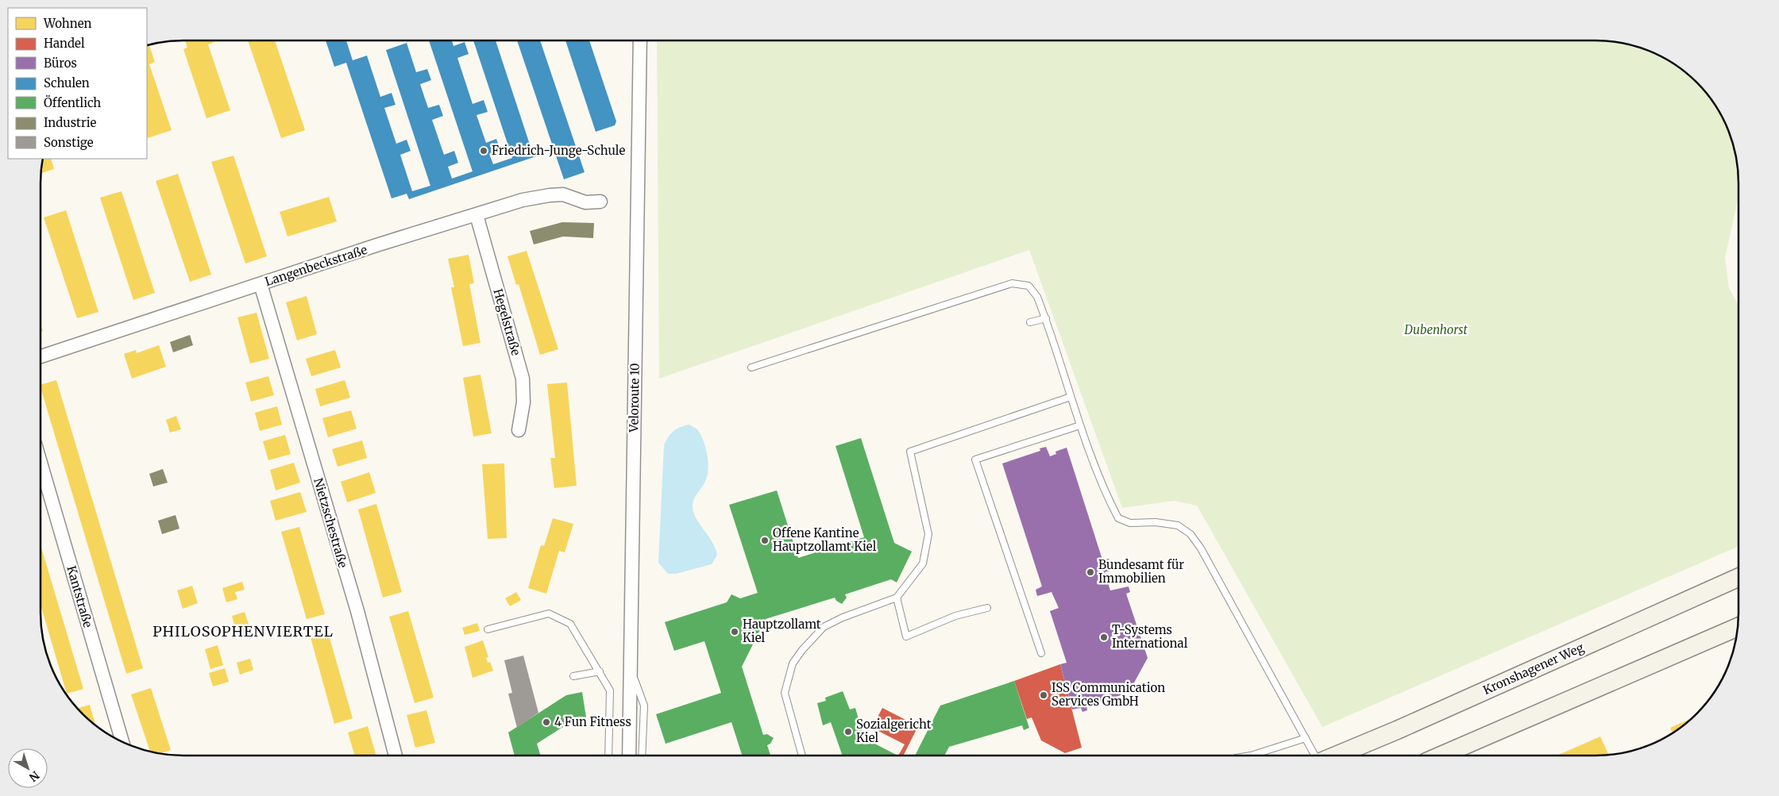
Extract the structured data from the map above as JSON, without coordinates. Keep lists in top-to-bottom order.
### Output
{
  "streets": {
    "main road": ["Kronshagener Weg"],
    "street": [
      "Langenbeckstraße",
      "Hegelstraße",
      "Veloroute 10",
      "Nietzschestraße",
      "Kantstraße"
    ]
  },
  "crossings": [
    ["Langenbeckstraße", "Hegelstraße"],
    ["Langenbeckstraße", "Nietzschestraße"]
  ],
  "districts": ["PHILOSOPHENVIERTEL"],
  "parks": ["Dubenhorst"],
  "places": [
    "Friedrich-Junge-Schule",
    "Offene Kantine Hauptzollamt Kiel",
    "Bundesamt für Immobilien",
    "Hauptzollamt Kiel",
    "T-Systems International",
    "ISS Communication Services GmbH",
    "4 Fun Fitness",
    "Sozialgericht Kiel"
  ],
  "legend": [
    "Wohnen",
    "Handel",
    "Büros",
    "Schulen",
    "Öffentlich",
    "Industrie",
    "Sonstige"
  ],
  "north": "bottom right"
}
